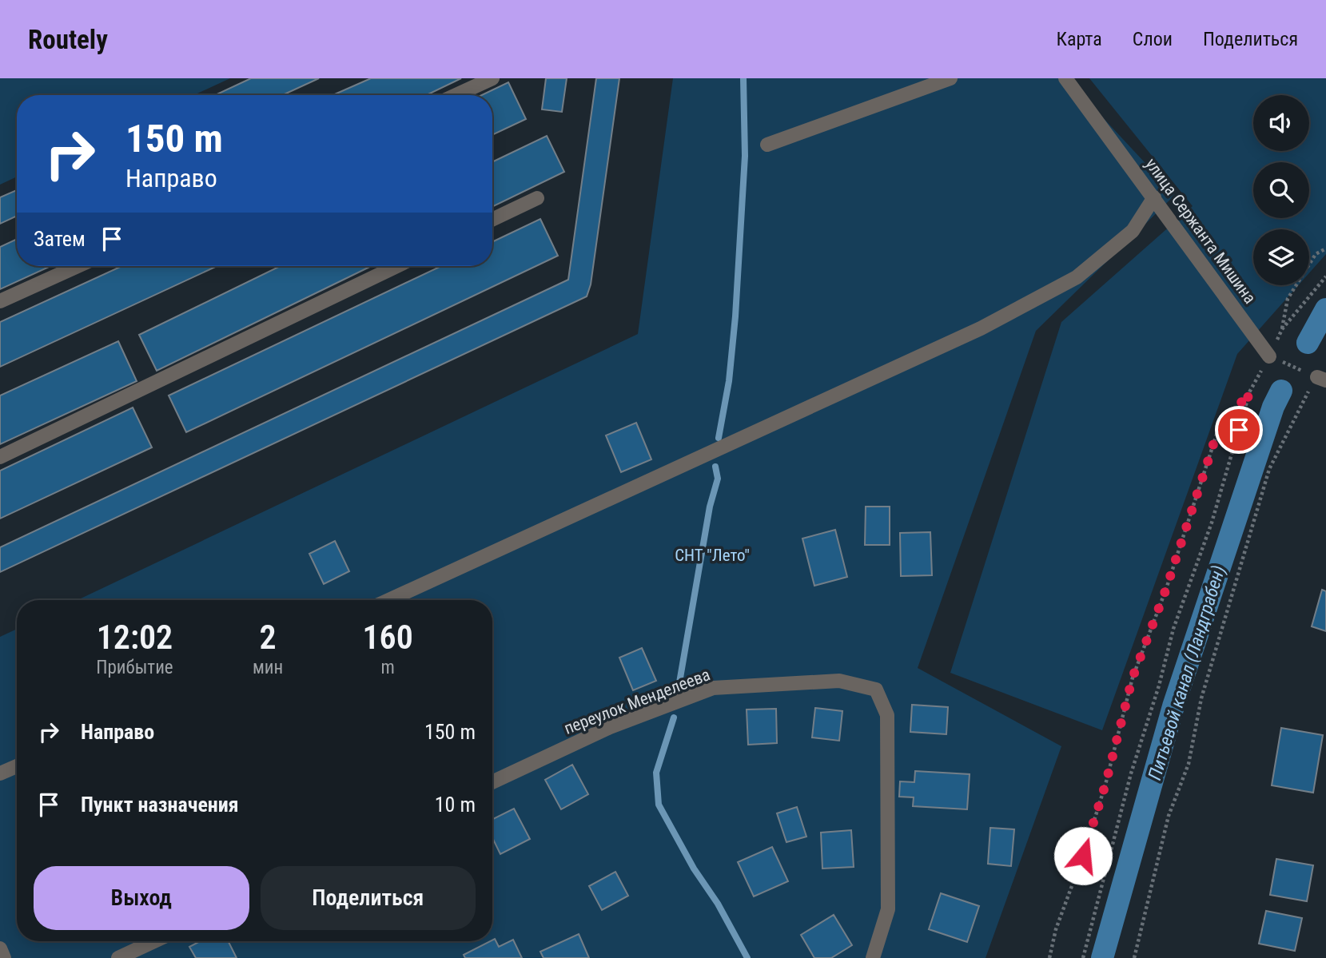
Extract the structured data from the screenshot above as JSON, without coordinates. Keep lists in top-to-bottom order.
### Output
{
  "streets": {
    "street": ["улица Сержанта Мишина", "переулок Менделеева"]
  },
  "water": ["Питьевой канал (Ландграбен)"],
  "parks": ["СНТ \"Лето\""],
  "page": {
    "header": "Routely",
    "nav": ["Карта", "Слои", "Поделиться"],
    "turn": ["150 m", "Направо"],
    "then": "Затем",
    "eta": [
      "12:02",
      "Прибытие",
      "2",
      "мин",
      "160",
      "m"
    ],
    "list": [
      {
        "name": "Направо",
        "value": "150 m"
      },
      {
        "name": "Пункт назначения",
        "value": "10 m"
      }
    ],
    "buttons": ["Выход", "Поделиться"]
  }
}
